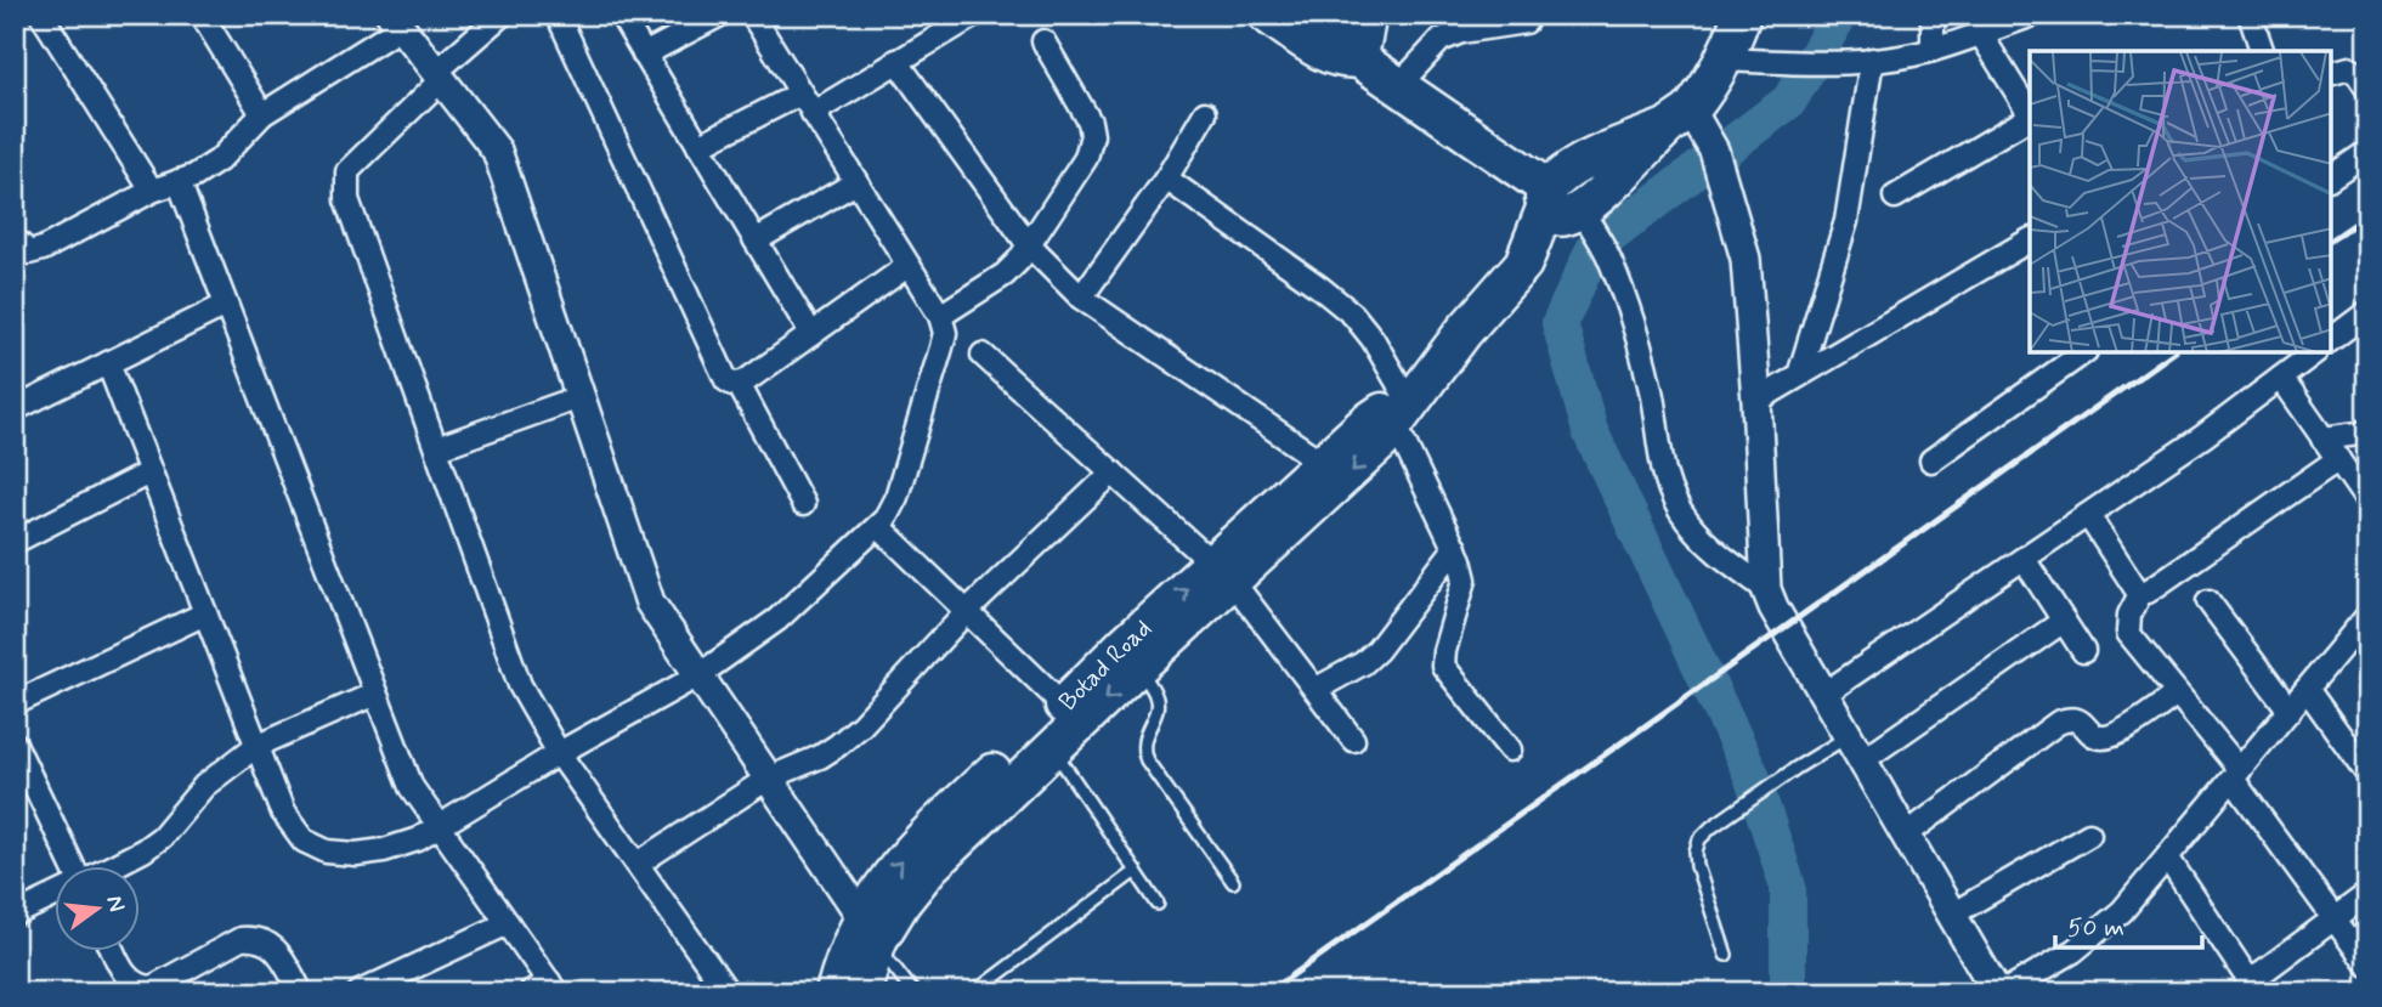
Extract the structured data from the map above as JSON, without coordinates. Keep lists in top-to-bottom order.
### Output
{
  "streets": {
    "main road": ["Botad Road"]
  },
  "scale_bar": "50 m",
  "north": "right"
}
